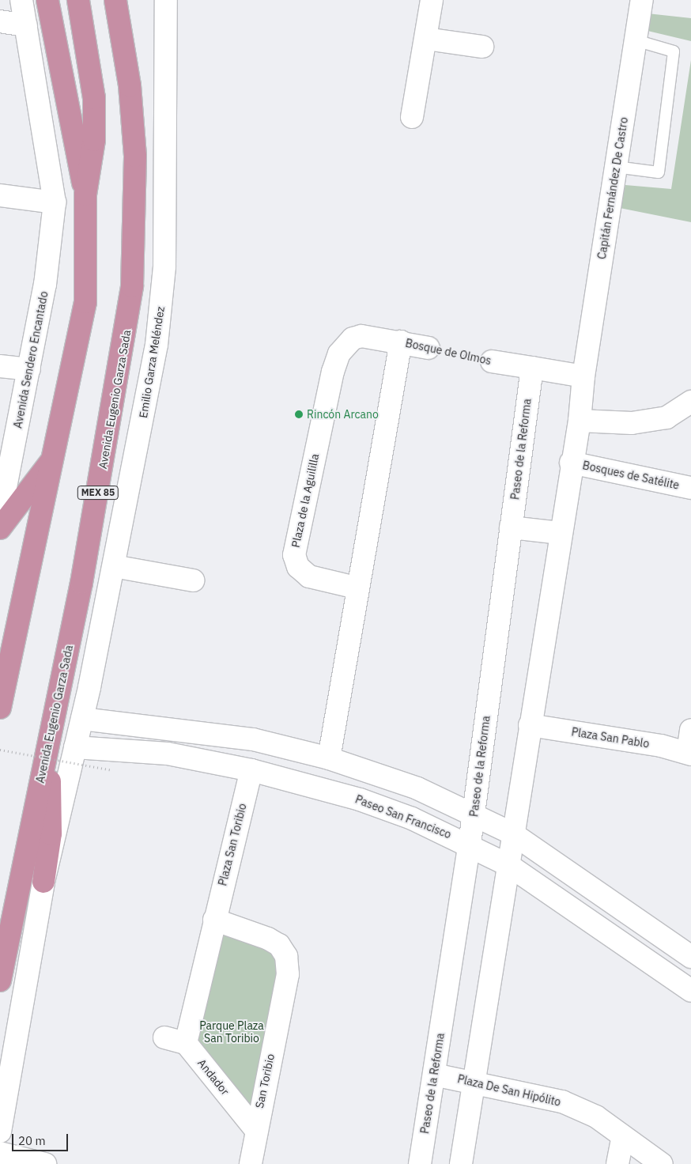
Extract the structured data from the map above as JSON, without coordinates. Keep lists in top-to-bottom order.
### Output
{
  "streets": {
    "highway": ["Avenida Eugenio Garza Sada", "MEX 85"],
    "street": [
      "Capitán Fernández De Castro",
      "Bosque de Olmos",
      "Avenida Sendero Encantado",
      "Emilio Garza Meléndez",
      "Paseo de la Reforma",
      "Bosques de Satélite",
      "Plaza de la Aguililla",
      "Plaza San Pablo",
      "Paseo San Francisco",
      "Plaza San Toribio",
      "Andador",
      "San Toribio",
      "Plaza De San Hipólito"
    ]
  },
  "crossings": [
    ["Capitán Fernández De Castro", "Bosque de Olmos"],
    ["Bosque de Olmos", "Paseo de la Reforma"],
    ["Bosque de Olmos", "Plaza de la Aguililla"],
    ["Paseo de la Reforma", "Paseo San Francisco"],
    ["Paseo de la Reforma", "Plaza De San Hipólito"],
    ["Paseo San Francisco", "Plaza San Toribio"],
    ["Plaza San Toribio", "Andador"],
    ["Plaza San Toribio", "San Toribio"],
    ["Andador", "San Toribio"]
  ],
  "parks": ["Parque Plaza San Toribio"],
  "places": ["Rincón Arcano"],
  "scale_bar": "20 m"
}
